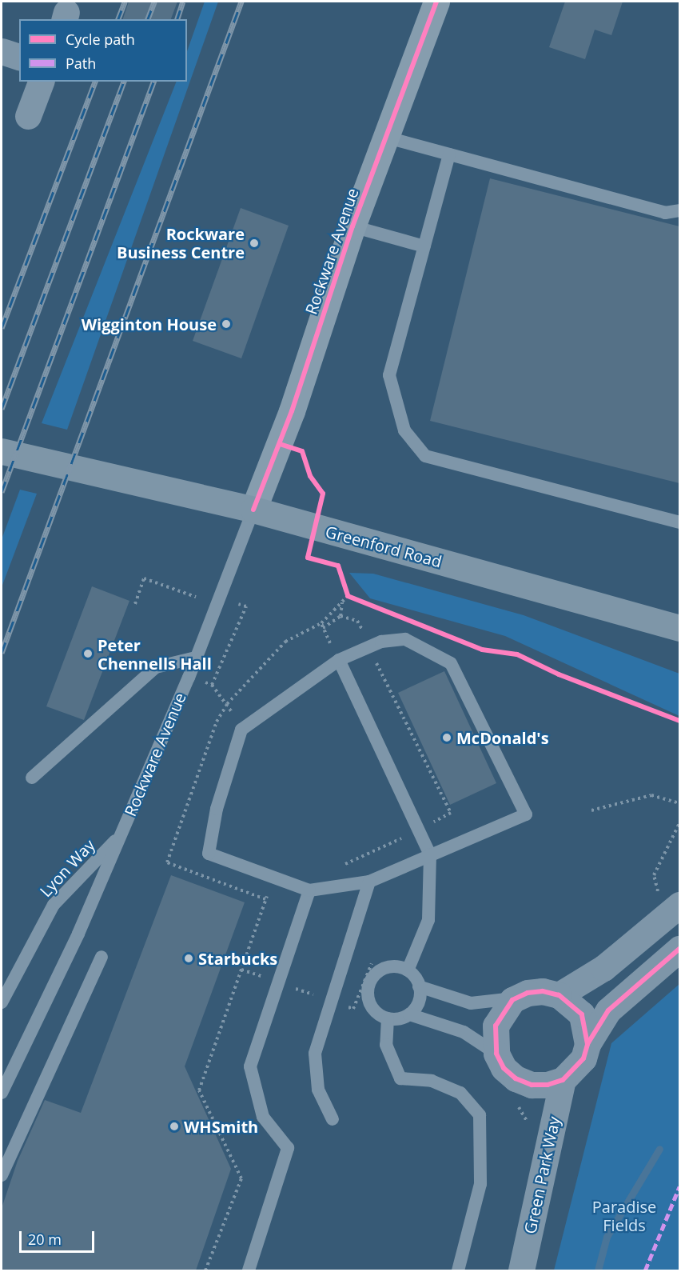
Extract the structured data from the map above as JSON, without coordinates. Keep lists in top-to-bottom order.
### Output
{
  "streets": {
    "main road": ["Greenford Road"],
    "street": ["Rockware Avenue", "Green Park Way"],
    "lane": ["Lyon Way"]
  },
  "crossings": [
    ["Rockware Avenue", "Greenford Road"],
    ["Rockware Avenue", "Lyon Way"]
  ],
  "parks": ["Paradise Fields"],
  "places": [
    "Rockware Business Centre",
    "Wigginton House",
    "Peter Chennells Hall",
    "McDonald's",
    "Starbucks",
    "WHSmith"
  ],
  "legend": ["Cycle path", "Path"],
  "scale_bar": "20 m"
}
